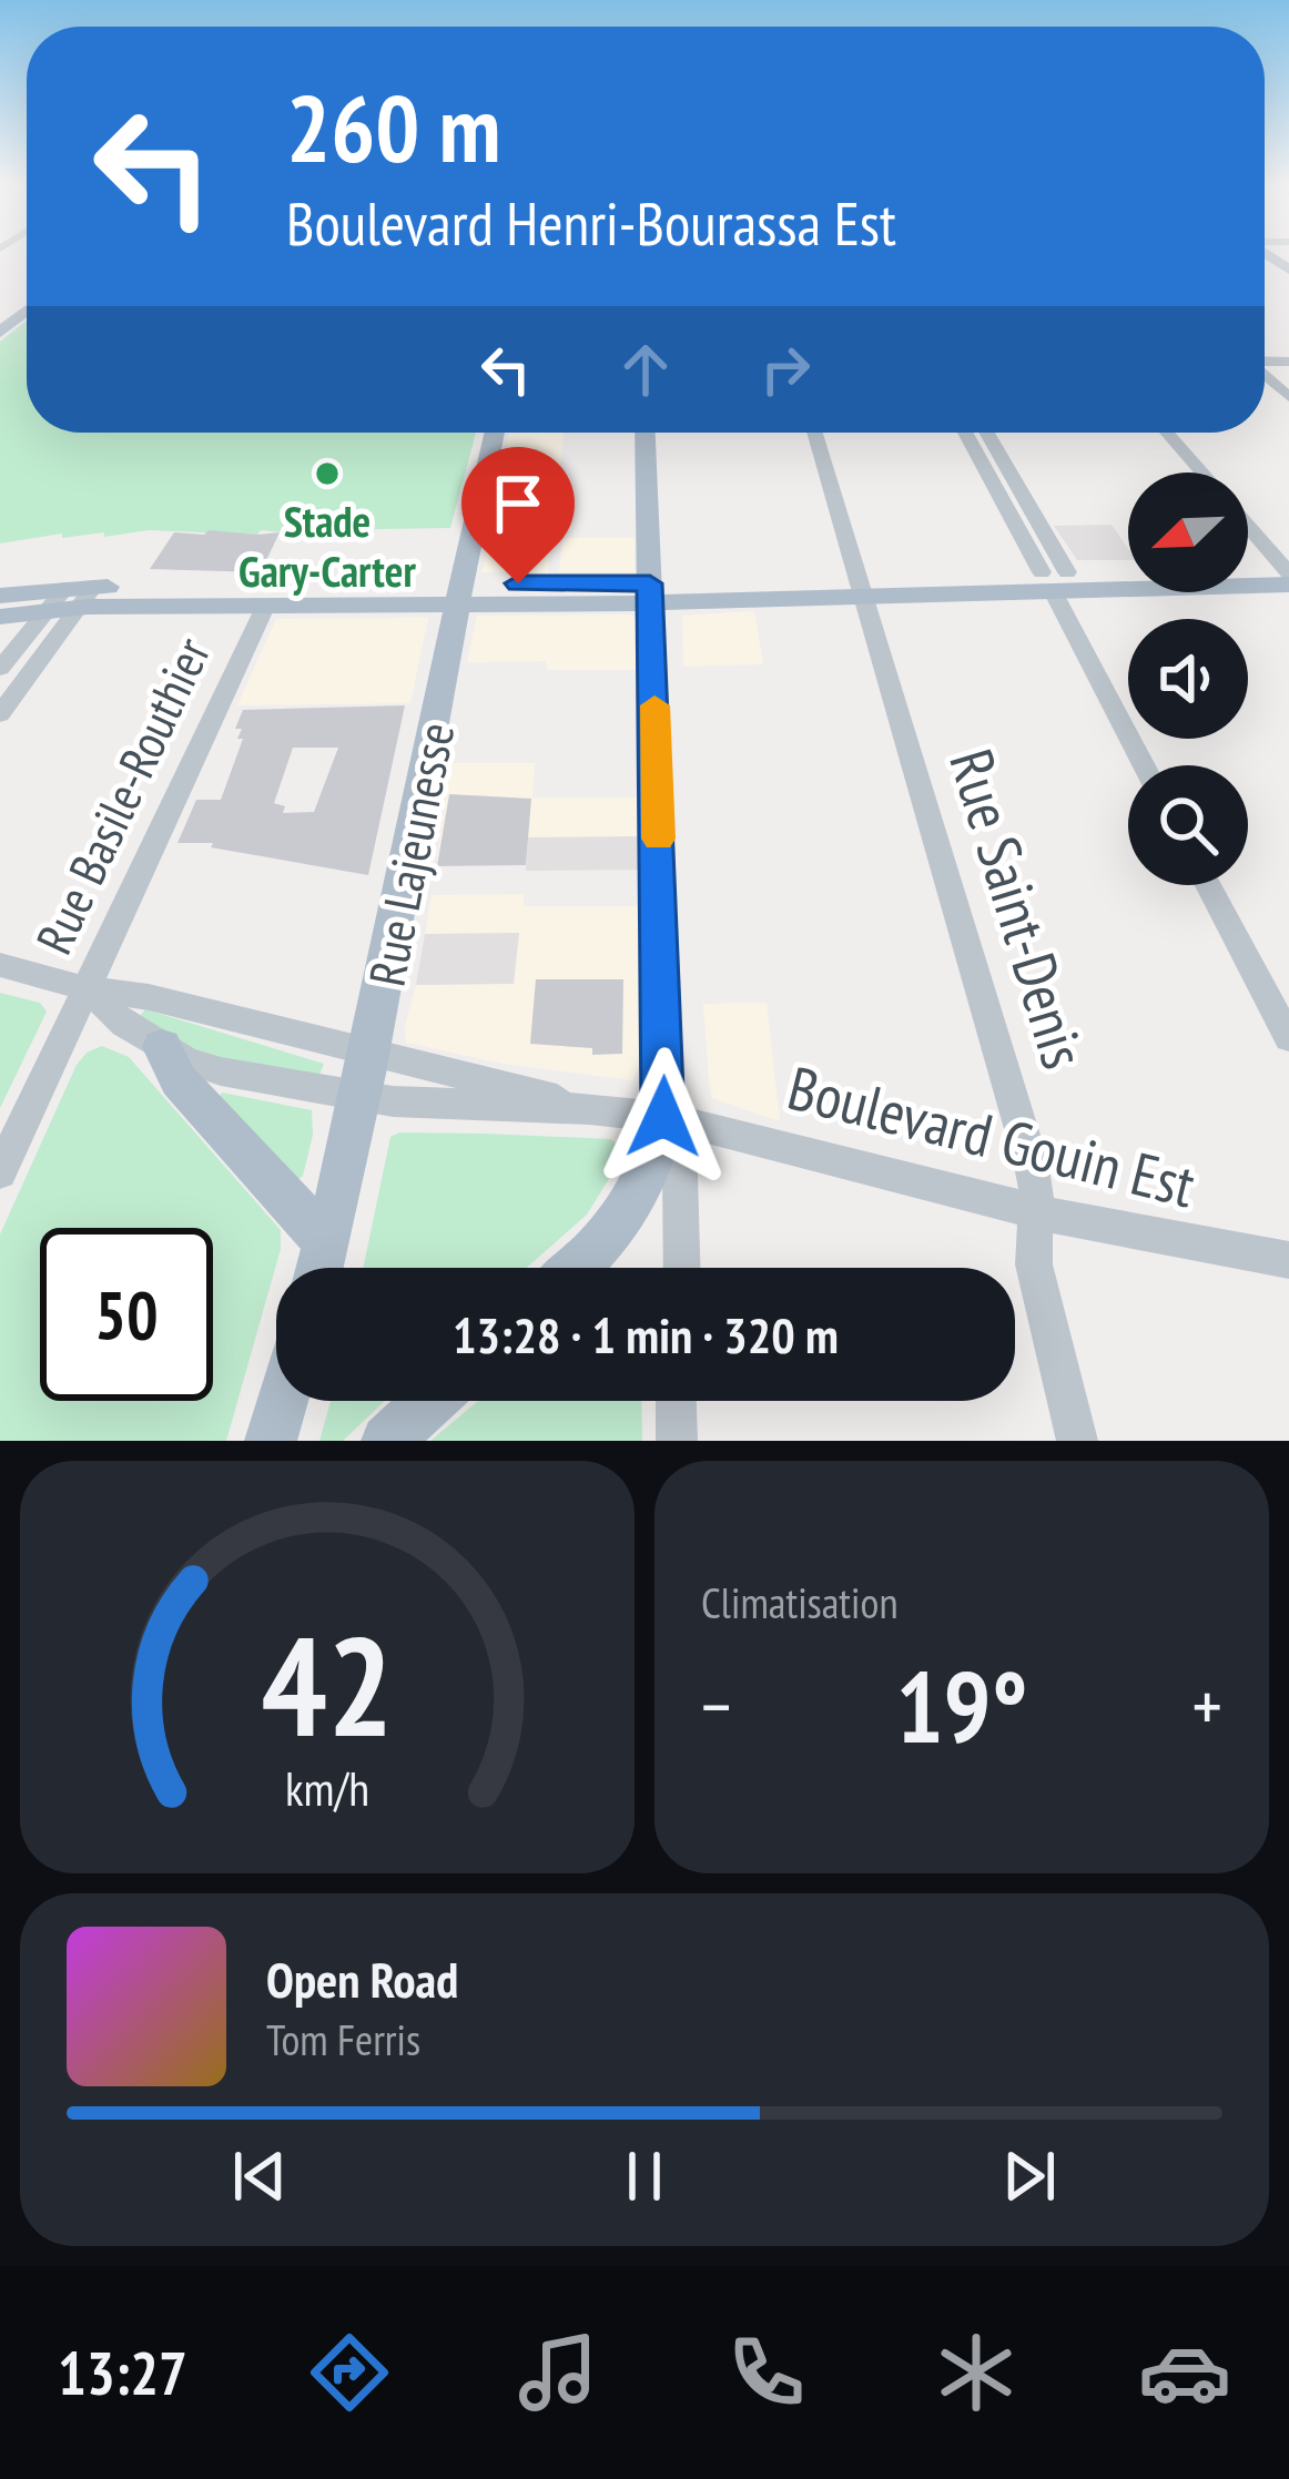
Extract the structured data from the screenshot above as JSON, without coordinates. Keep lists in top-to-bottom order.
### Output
{
  "streets": {
    "main road": ["Rue Lajeunesse"],
    "street": ["Rue Basile-Routhier", "Rue Saint-Denis", "Boulevard Gouin Est"]
  },
  "crossings": [
    ["Rue Basile-Routhier", "Boulevard Gouin Est"],
    ["Rue Lajeunesse", "Boulevard Gouin Est"],
    ["Rue Saint-Denis", "Boulevard Gouin Est"]
  ],
  "places": ["Stade Gary-Carter"],
  "north": "bottom left",
  "page": {
    "turn": ["260 m", "Boulevard Henri-Bourassa Est"],
    "limit": "50",
    "trip": "13:28 · 1 min · 320 m",
    "tile": "Climatisation",
    "heat": ["−", "19°", "+"],
    "song": ["Open Road", "Tom Ferris"],
    "tabs": "13:27",
    "gauge": ["42", "km/h"]
  }
}
